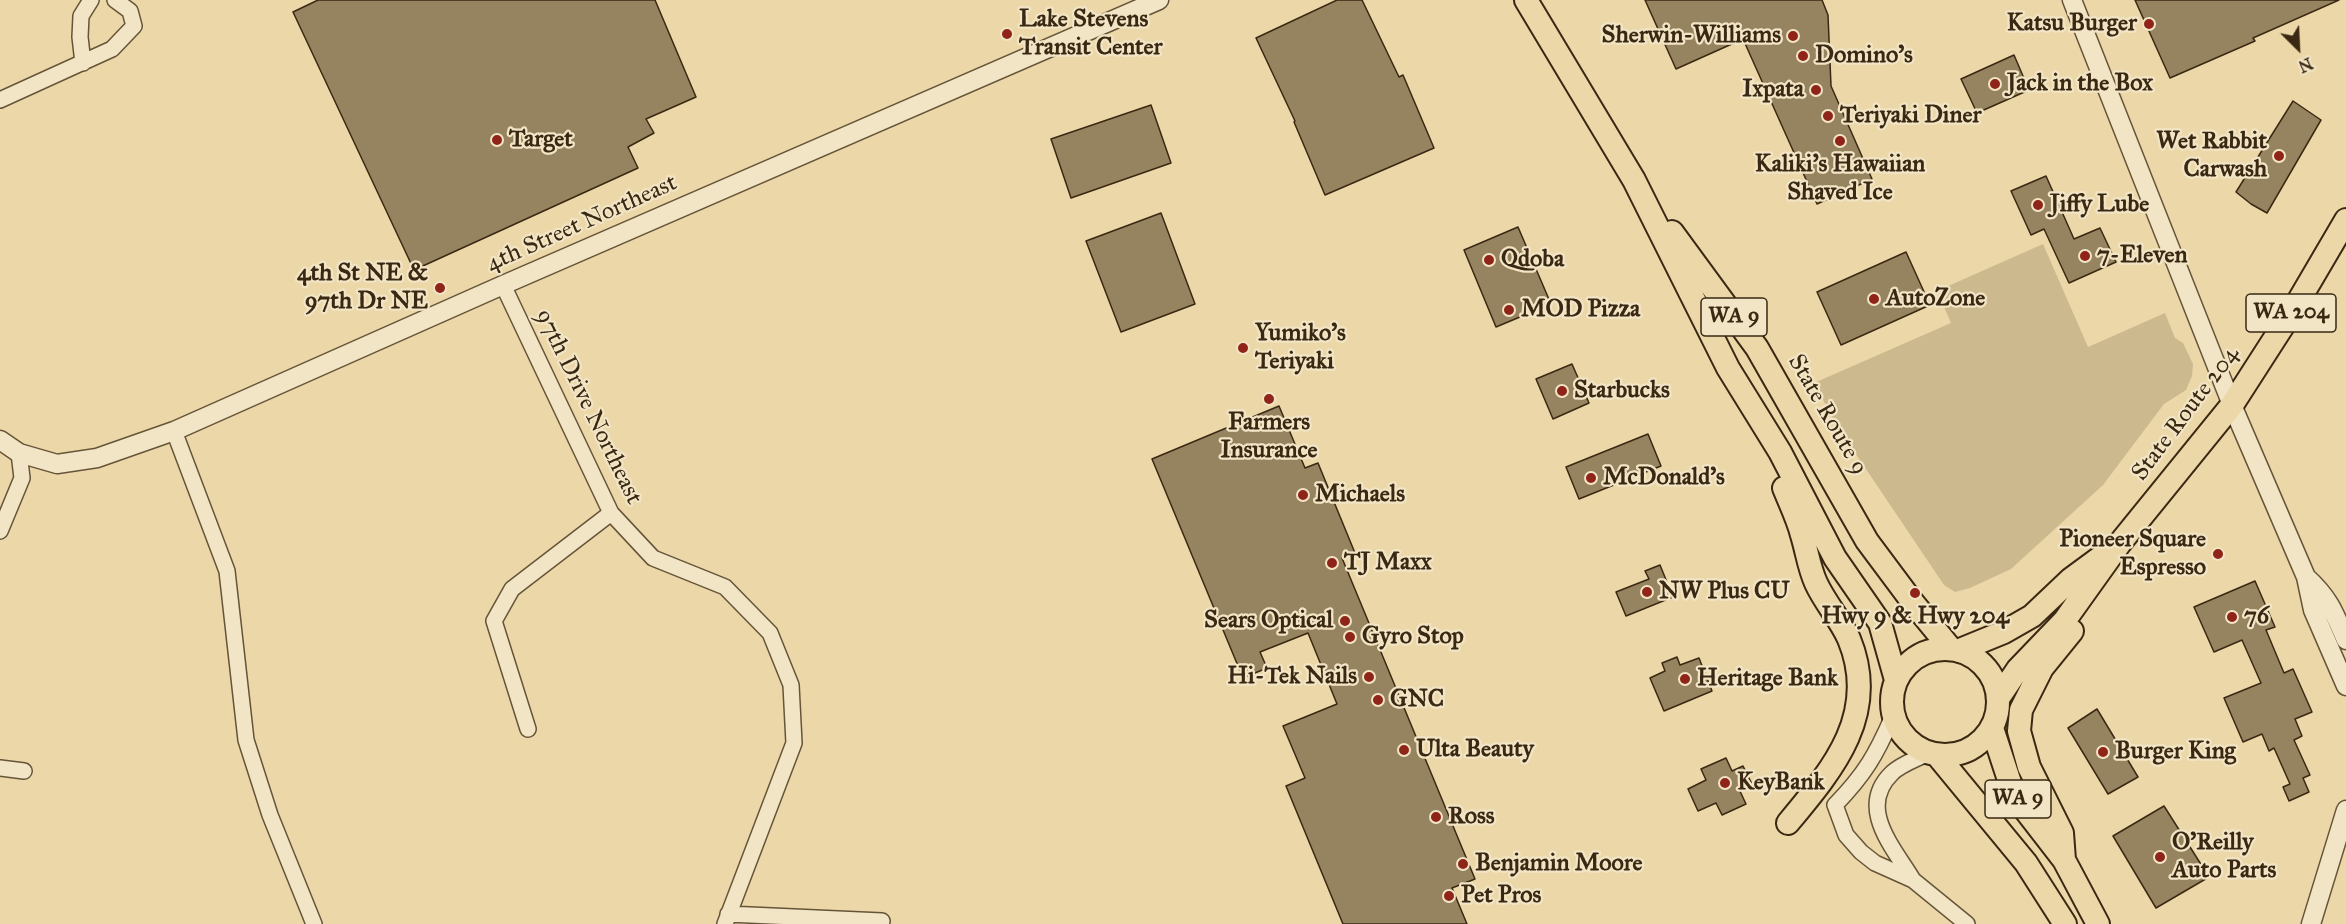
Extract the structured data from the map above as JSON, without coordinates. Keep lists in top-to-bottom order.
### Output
{
  "streets": {
    "main road": [
      "WA 204",
      "WA 9",
      "State Route 204",
      "State Route 9"
    ],
    "street": ["4th Street Northeast", "97th Drive Northeast"]
  },
  "crossings": [
    ["4th Street Northeast", "97th Drive Northeast"],
    ["WA 9", "State Route 204"],
    ["WA 9", "State Route 9"],
    ["State Route 204", "State Route 9"]
  ],
  "places": [
    "Katsu Burger",
    "Lake Stevens Transit Center",
    "Sherwin-Williams",
    "Domino's",
    "Jack in the Box",
    "Ixpata",
    "Teriyaki Diner",
    "Target",
    "Kaliki's Hawaiian Shaved Ice",
    "Wet Rabbit Carwash",
    "Jiffy Lube",
    "7-Eleven",
    "Qdoba",
    "4th St NE & 97th Dr NE",
    "AutoZone",
    "MOD Pizza",
    "Yumiko's Teriyaki",
    "Starbucks",
    "Farmers Insurance",
    "McDonald's",
    "Michaels",
    "Pioneer Square Espresso",
    "TJ Maxx",
    "NW Plus CU",
    "Hwy 9 & Hwy 204",
    "76",
    "Sears Optical",
    "Gyro Stop",
    "Hi-Tek Nails",
    "Heritage Bank",
    "GNC",
    "Ulta Beauty",
    "Burger King",
    "KeyBank",
    "Ross",
    "O'Reilly Auto Parts",
    "Benjamin Moore",
    "Pet Pros"
  ],
  "north": "bottom right"
}
